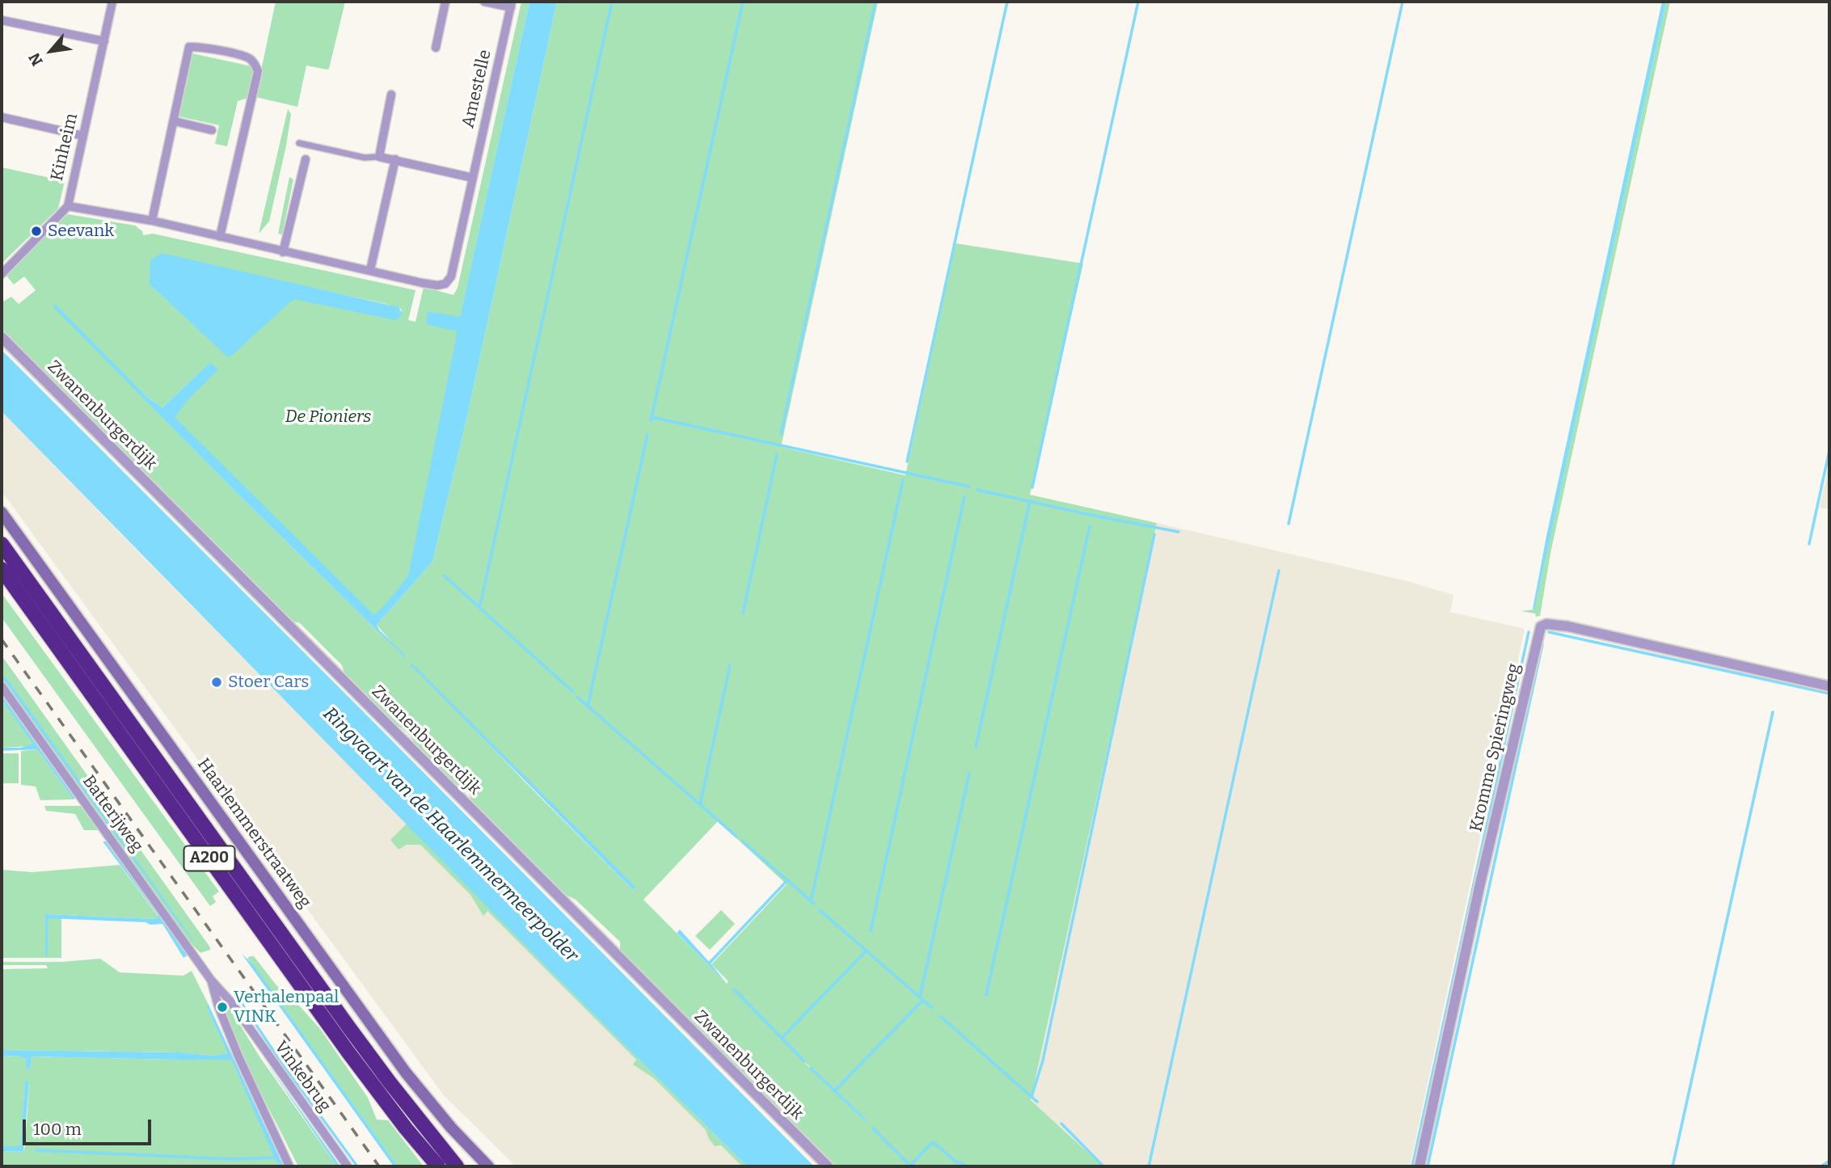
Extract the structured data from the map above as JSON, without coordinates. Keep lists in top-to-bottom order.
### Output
{
  "streets": {
    "highway": ["A200"],
    "main road": ["Haarlemmerstraatweg"],
    "street": [
      "Amestelle",
      "Kinheim",
      "Zwanenburgerdijk",
      "Kromme Spieringweg",
      "Batterijweg",
      "Vinkebrug"
    ]
  },
  "crossings": [
    ["Batterijweg", "Vinkebrug"]
  ],
  "water": ["Ringvaart van de Haarlemmermeerpolder"],
  "parks": ["De Pioniers"],
  "places": ["Seevank", "Stoer Cars", "Verhalenpaal VINK"],
  "scale_bar": "100 m",
  "north": "bottom left"
}
